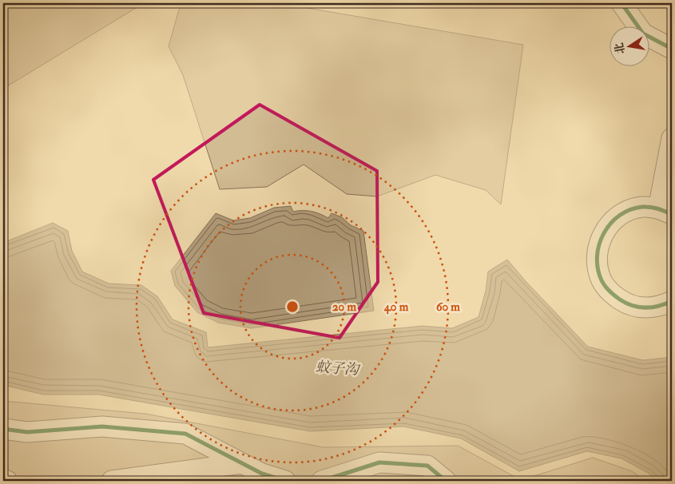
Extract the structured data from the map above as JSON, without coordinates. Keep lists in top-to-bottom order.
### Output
{
  "water": ["蚊子沟"],
  "north": "left",
  "rings": ["20 m", "40 m", "60 m"]
}
